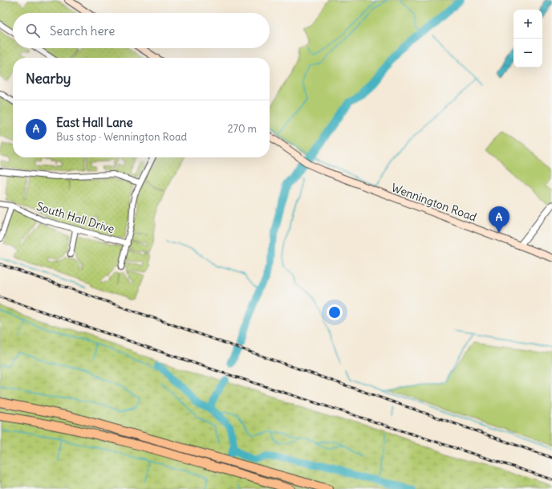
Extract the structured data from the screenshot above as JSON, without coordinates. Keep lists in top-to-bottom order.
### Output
{
  "streets": {
    "main road": ["Wennington Road"],
    "street": ["South Hall Drive"]
  },
  "page": {
    "map_buttons": ["+", "−"],
    "search": "Search here",
    "heading": "Nearby",
    "list": [
      {
        "mark": "A",
        "name": "East Hall Lane",
        "note": "Bus stop · Wennington Road",
        "value": "270 m"
      }
    ],
    "pins": "A"
  }
}
